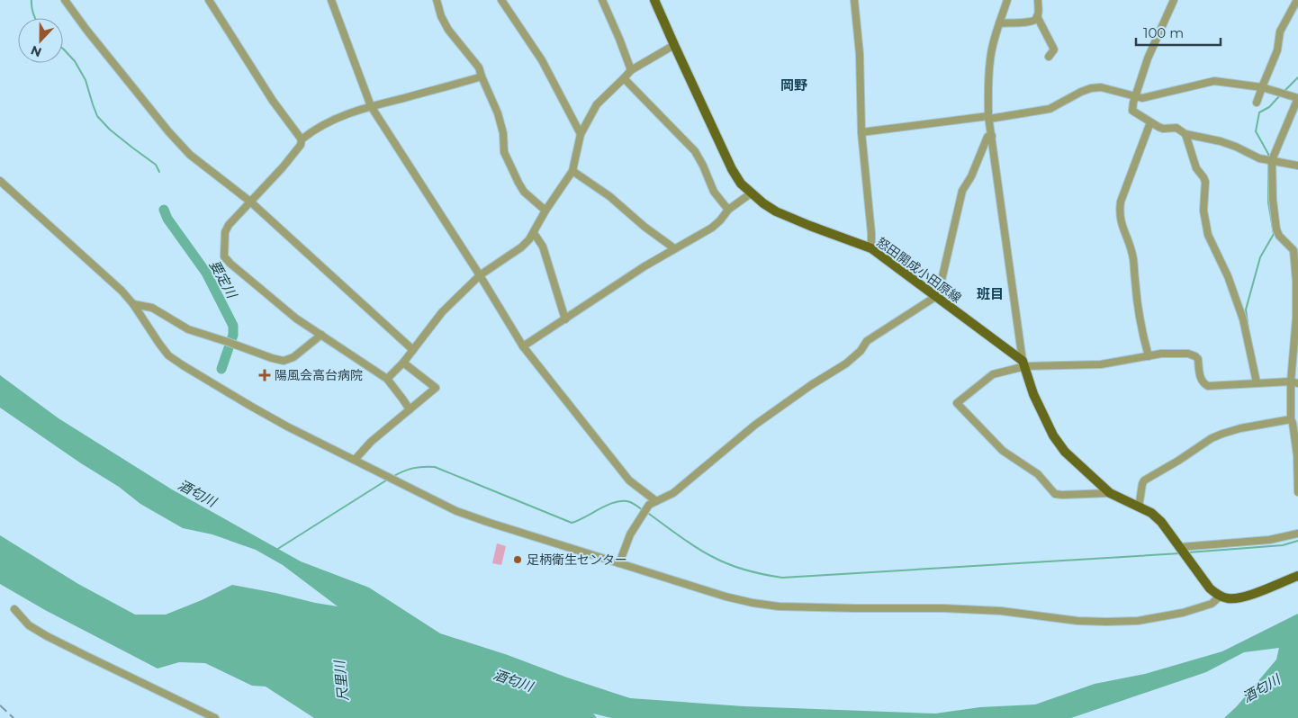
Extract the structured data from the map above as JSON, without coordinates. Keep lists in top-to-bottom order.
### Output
{
  "streets": {
    "main road": ["怒田開成小田原線"]
  },
  "districts": ["岡野", "班目"],
  "water": ["要定川", "酒匂川", "尺里川"],
  "places": {
    "health": ["陽風会高台病院"],
    "other": ["足柄衛生センター"]
  },
  "scale_bar": "100 m",
  "north": "bottom"
}
